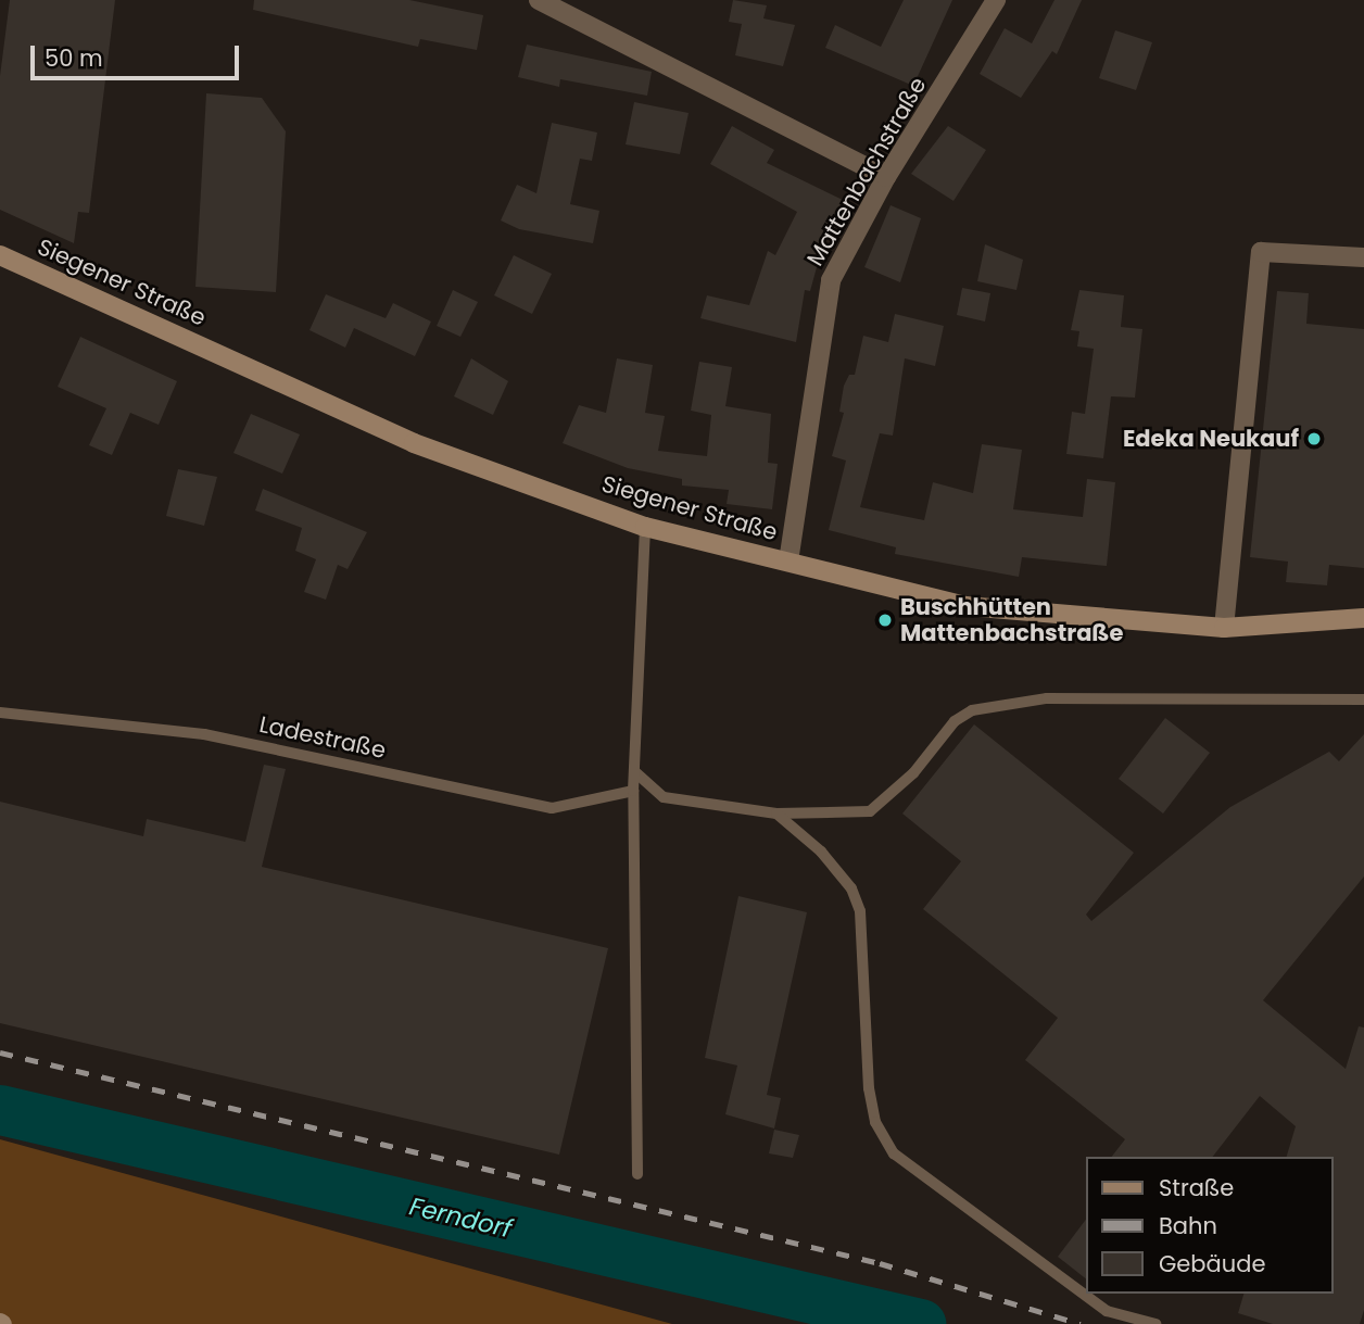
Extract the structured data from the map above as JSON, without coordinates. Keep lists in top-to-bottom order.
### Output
{
  "streets": {
    "main road": ["Siegener Straße"],
    "street": ["Mattenbachstraße"],
    "lane": ["Ladestraße"]
  },
  "crossings": [
    ["Mattenbachstraße", "Siegener Straße"]
  ],
  "water": ["Ferndorf"],
  "places": ["Edeka Neukauf", "Buschhütten Mattenbachstraße"],
  "legend": ["Straße", "Bahn", "Gebäude"],
  "scale_bar": "50 m"
}
